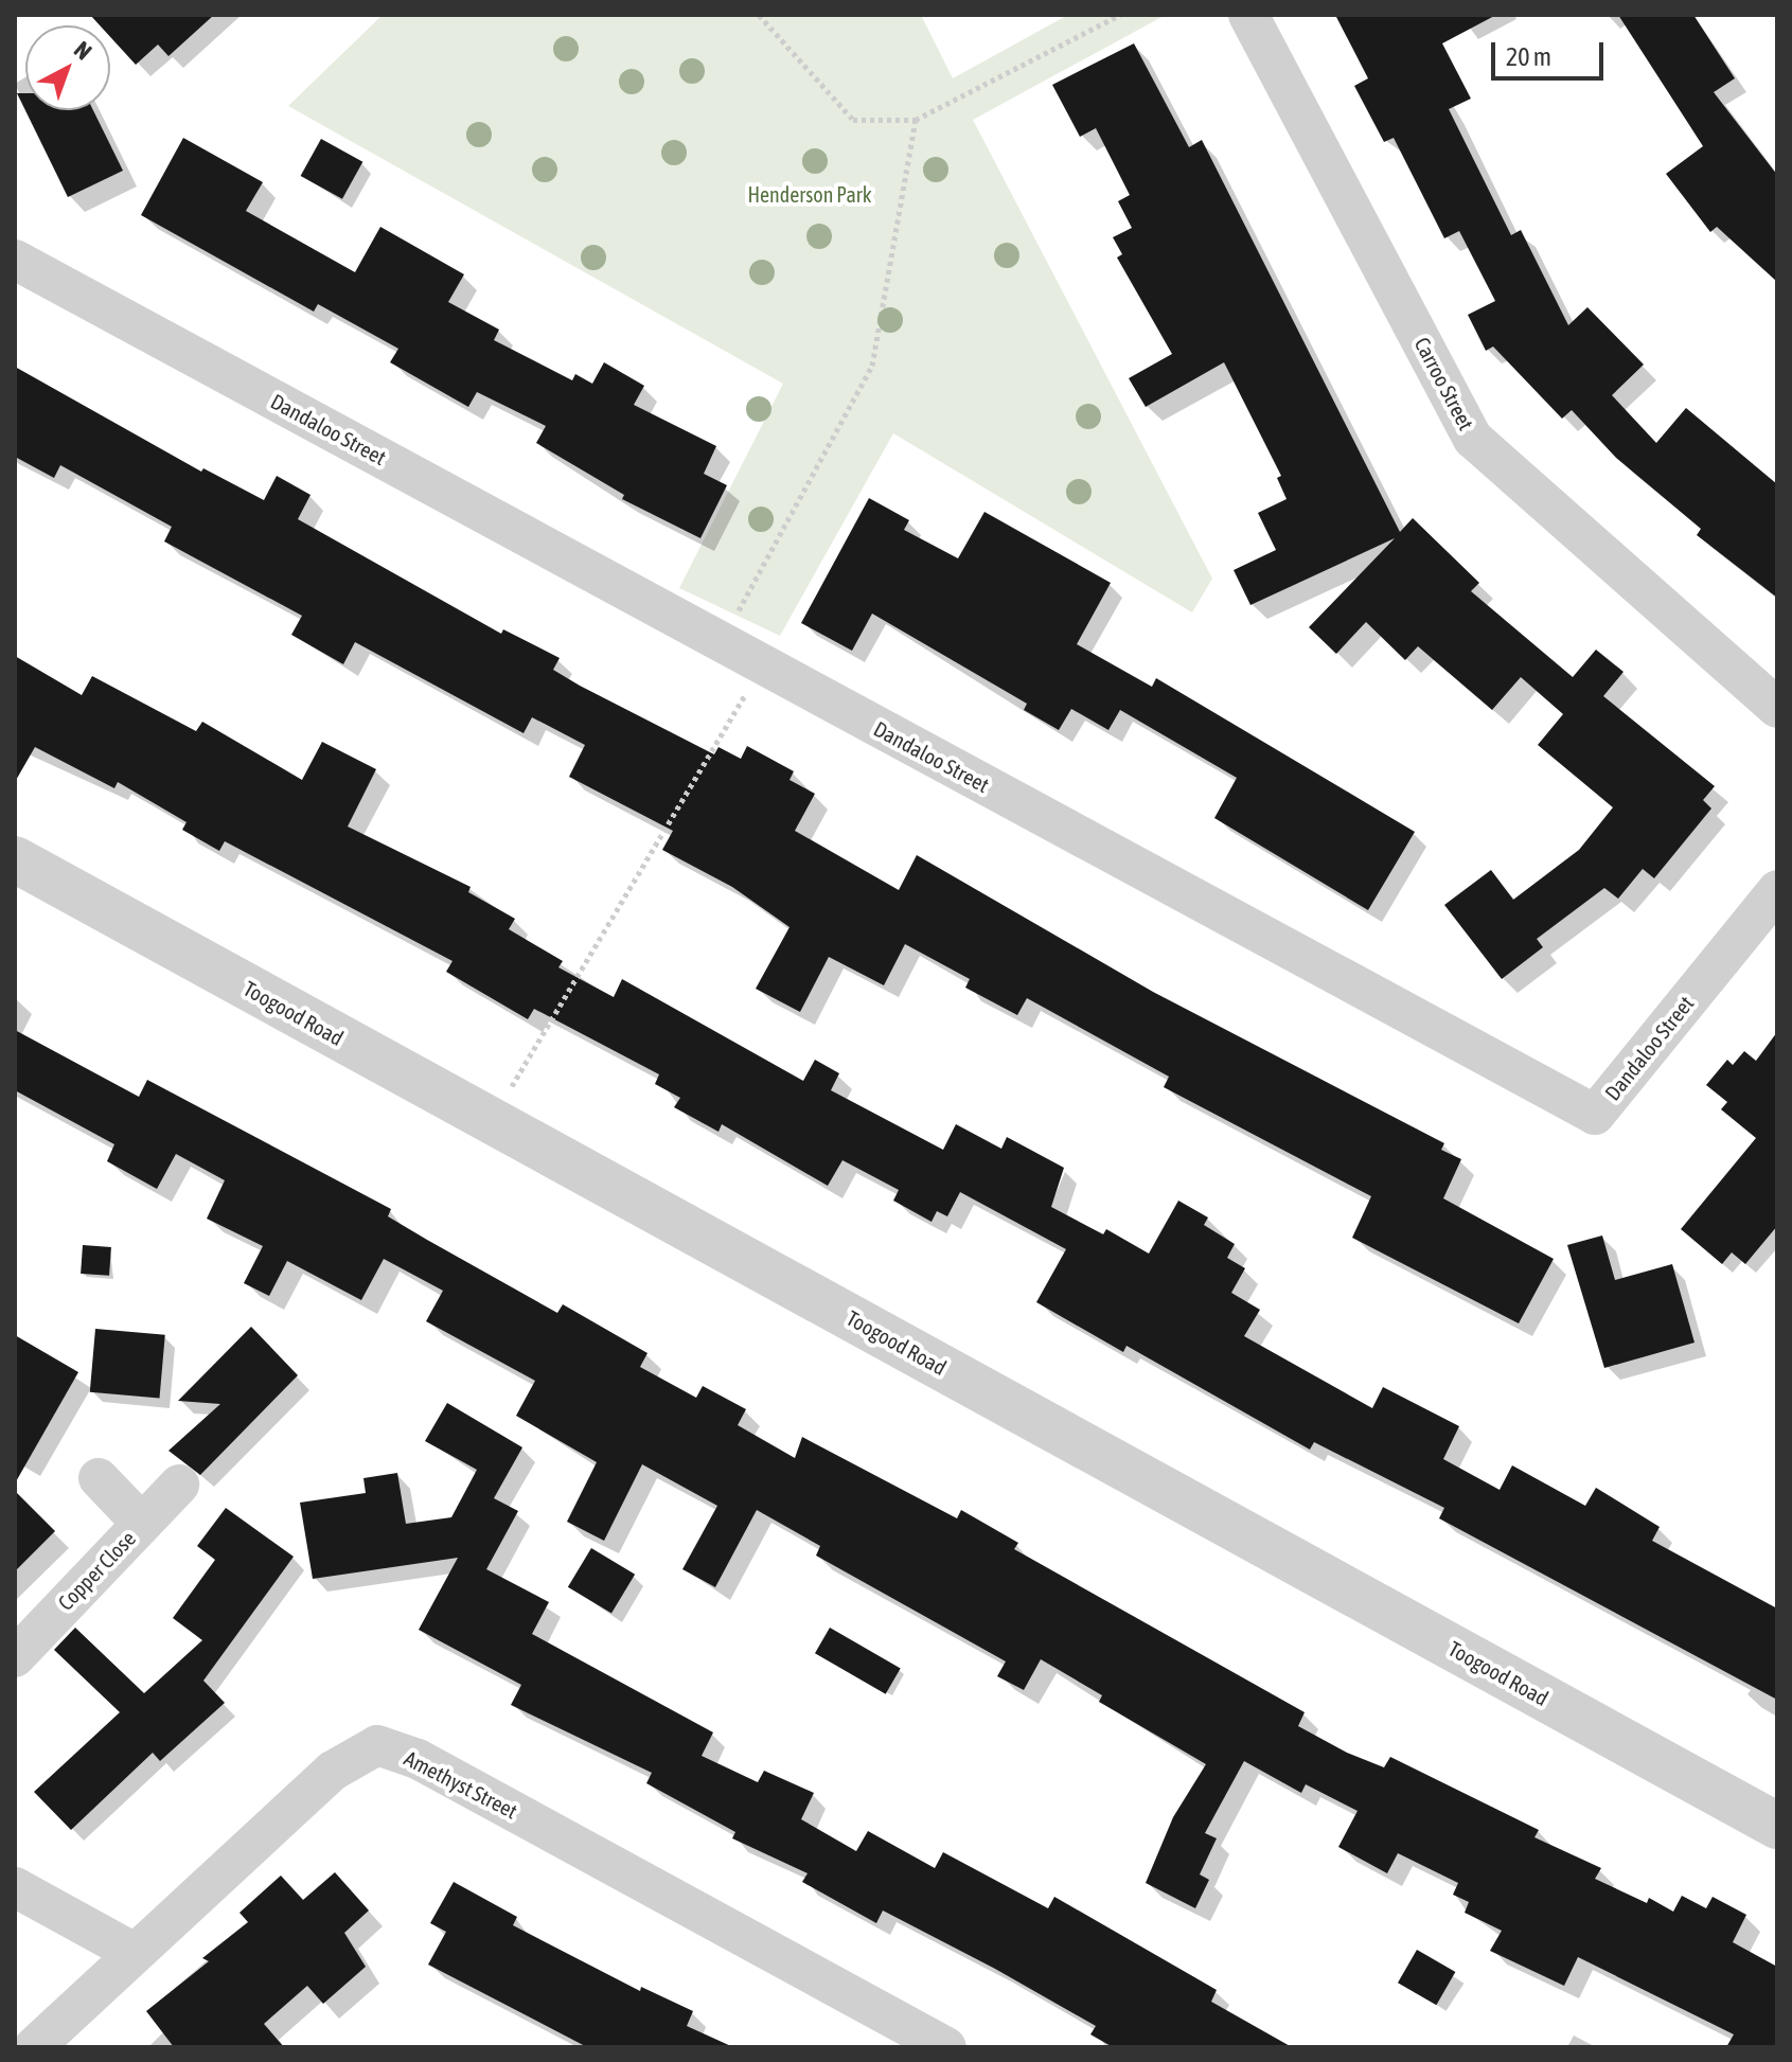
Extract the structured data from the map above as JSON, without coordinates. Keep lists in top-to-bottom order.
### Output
{
  "streets": {
    "street": [
      "Carroo Street",
      "Dandaloo Street",
      "Toogood Road",
      "Copper Close",
      "Amethyst Street"
    ]
  },
  "parks": ["Henderson Park"],
  "scale_bar": "20 m",
  "north": "top right"
}
